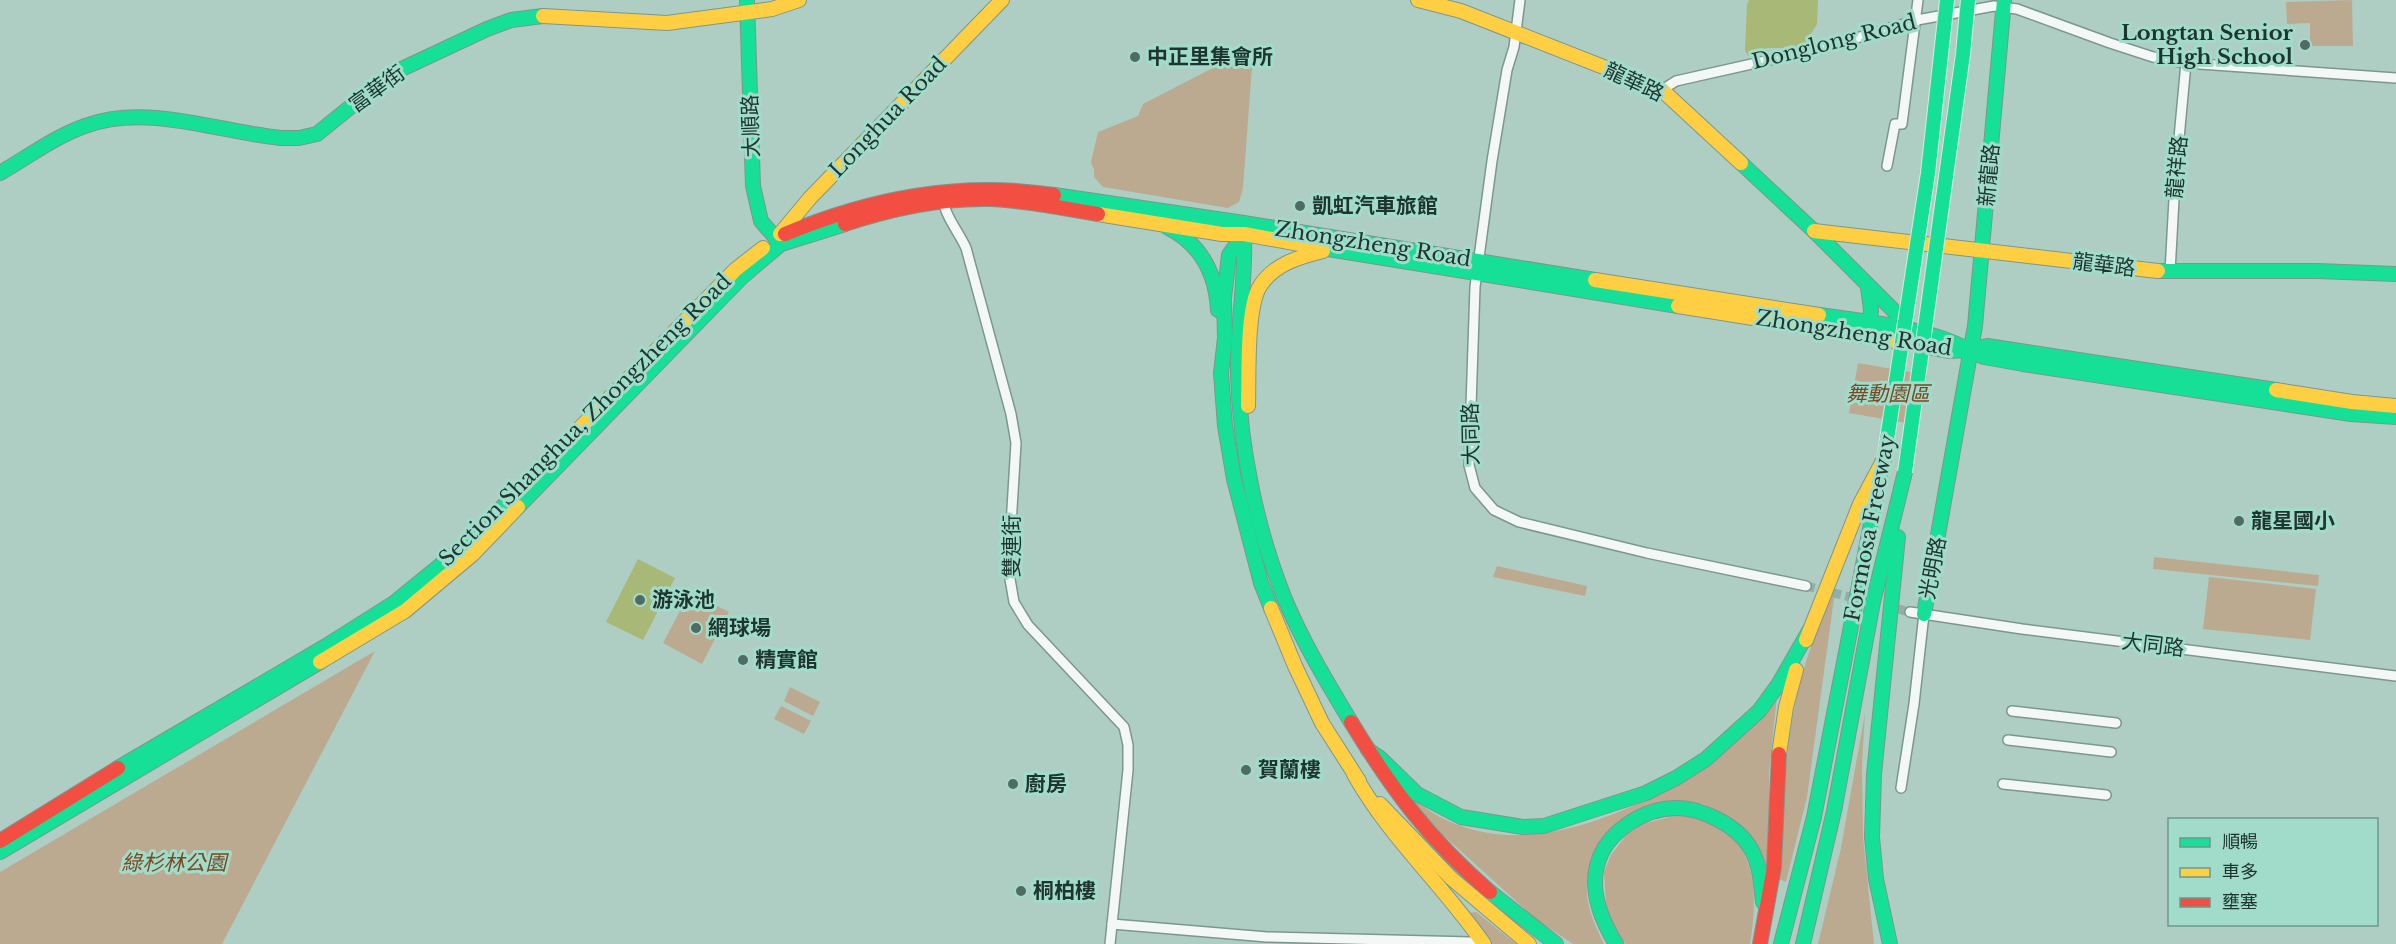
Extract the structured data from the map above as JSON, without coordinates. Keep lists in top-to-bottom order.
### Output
{
  "streets": {
    "main road": [
      "龍華路",
      "富華街",
      "Longhua Road",
      "大順路",
      "新龍路",
      "Zhongzheng Road",
      "Section Shanghua, Zhongzheng Road",
      "Formosa Freeway",
      "光明路"
    ],
    "street": [
      "Donglong Road",
      "龍祥路",
      "大同路",
      "雙連街"
    ]
  },
  "crossings": [
    ["Donglong Road", "龍華路"],
    ["Donglong Road", "龍祥路"],
    ["Donglong Road", "新龍路"],
    ["龍華路", "龍祥路"],
    ["龍華路", "新龍路"],
    ["龍華路", "Zhongzheng Road"],
    ["龍華路", "大同路"],
    ["富華街", "大順路"],
    ["Longhua Road", "大順路"],
    ["Longhua Road", "Zhongzheng Road"],
    ["Longhua Road", "Section Shanghua, Zhongzheng Road"],
    ["大順路", "Zhongzheng Road"],
    ["大順路", "Section Shanghua, Zhongzheng Road"],
    ["新龍路", "Zhongzheng Road"],
    ["新龍路", "光明路"],
    ["Zhongzheng Road", "Section Shanghua, Zhongzheng Road"],
    ["Zhongzheng Road", "大同路"],
    ["Zhongzheng Road", "雙連街"],
    ["Zhongzheng Road", "光明路"],
    ["大同路", "光明路"]
  ],
  "parks": ["舞動園區", "綠杉林公園"],
  "places": [
    "Longtan Senior High School",
    "中正里集會所",
    "凱虹汽車旅館",
    "龍星國小",
    "游泳池",
    "網球場",
    "精實館",
    "賀蘭樓",
    "廚房",
    "桐柏樓"
  ],
  "legend": ["順暢", "車多", "壅塞"]
}
